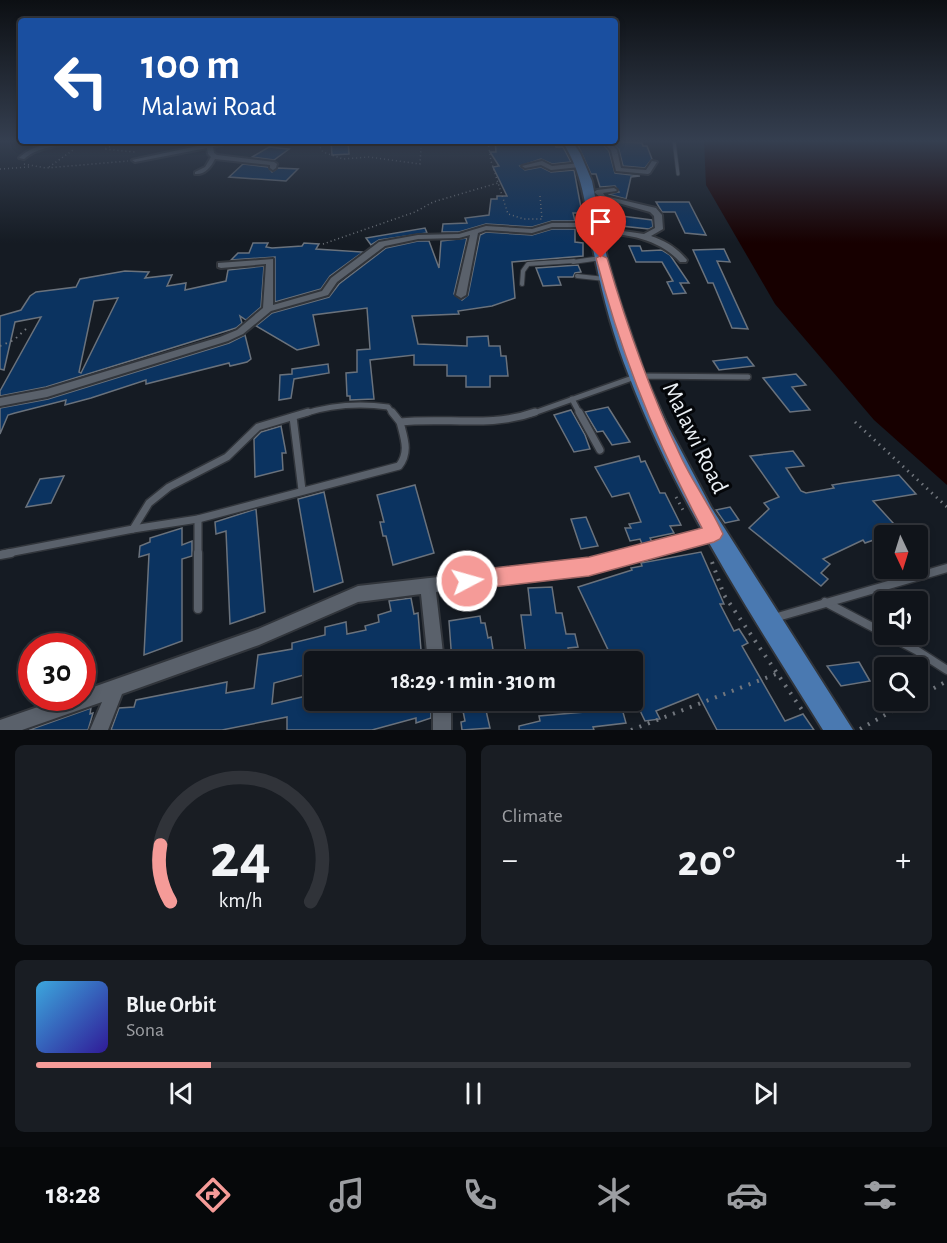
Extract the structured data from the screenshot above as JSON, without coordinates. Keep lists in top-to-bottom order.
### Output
{
  "streets": {
    "main road": ["Malawi Road"]
  },
  "north": "bottom",
  "page": {
    "turn": ["100 m", "Malawi Road"],
    "limit": "30",
    "trip": "18:29 · 1 min · 310 m",
    "tile": "Climate",
    "heat": ["−", "20°", "+"],
    "song": ["Blue Orbit", "Sona"],
    "tabs": "18:28",
    "gauge": ["24", "km/h"]
  }
}
